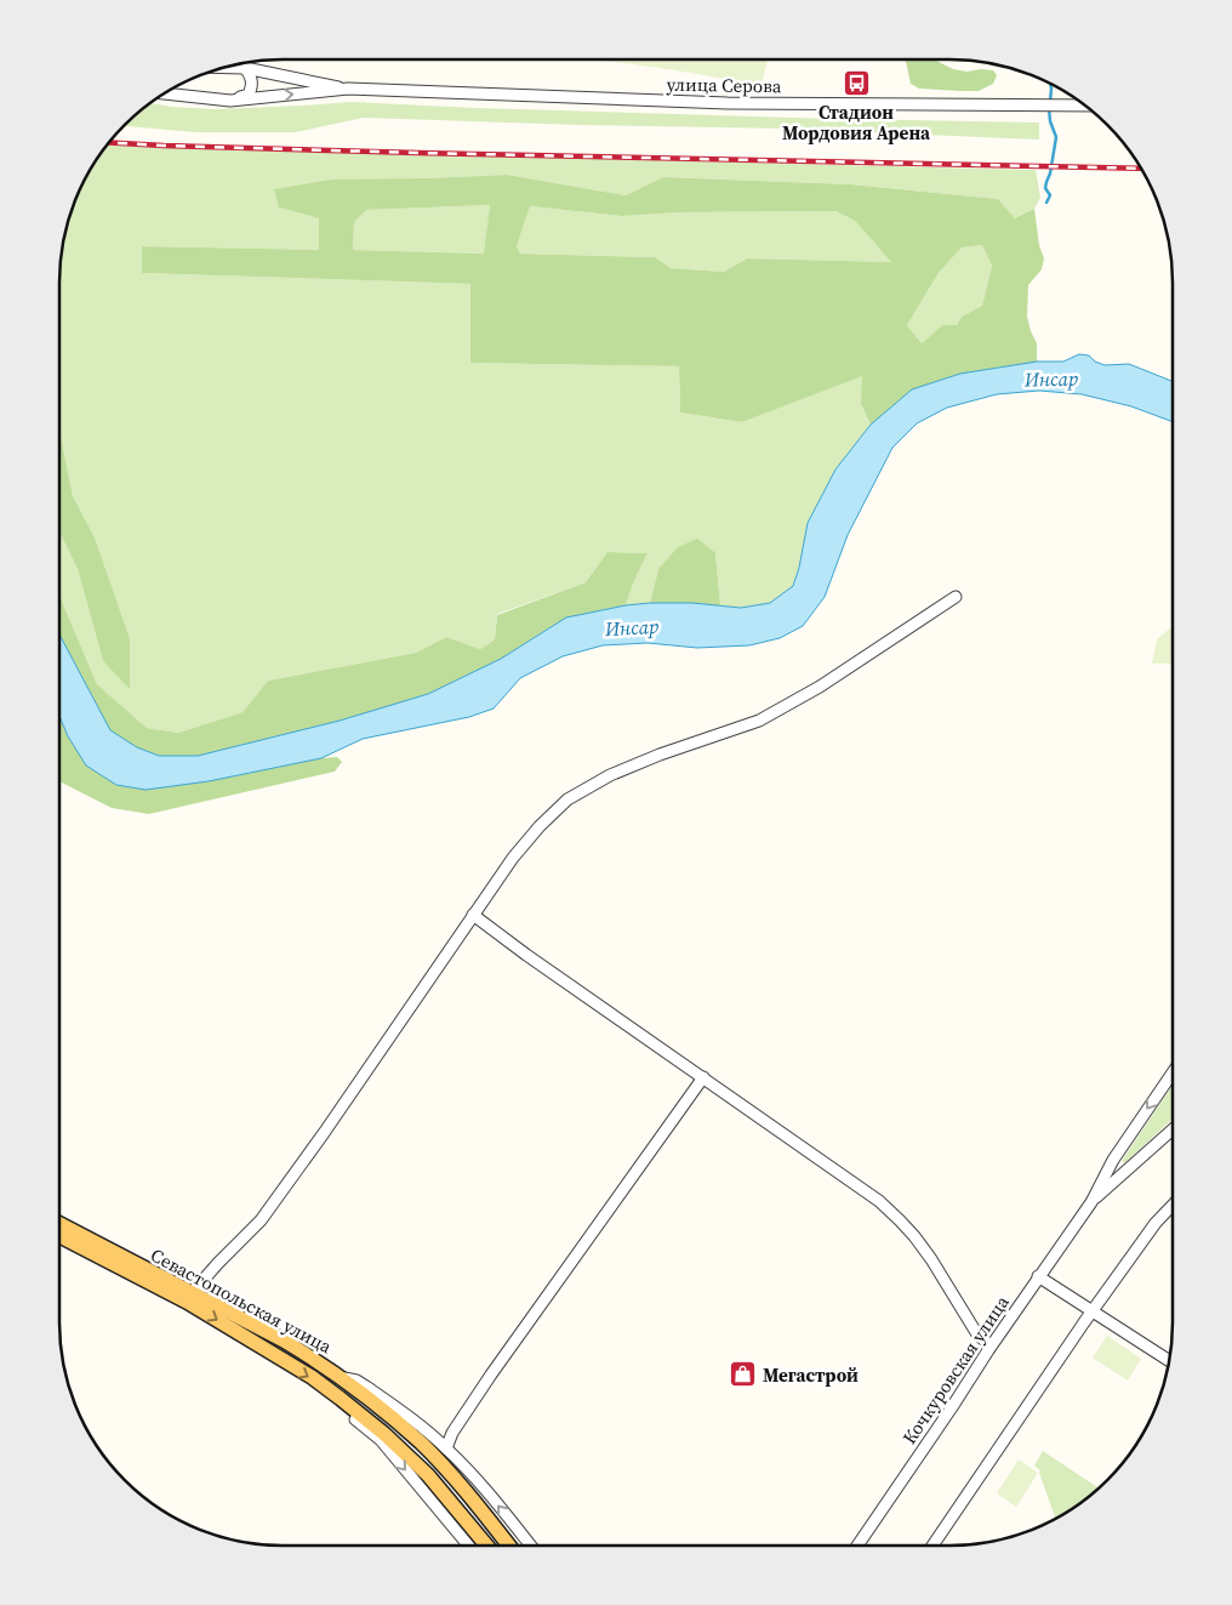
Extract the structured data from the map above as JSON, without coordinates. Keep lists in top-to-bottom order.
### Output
{
  "streets": {
    "main road": ["Севастопольская улица"],
    "street": ["улица Серова", "Кочкуровская улица"]
  },
  "water": ["Инсар"],
  "places": {
    "bus stop": ["Стадион Мордовия Арена"],
    "shop": ["Мегастрой"]
  }
}
